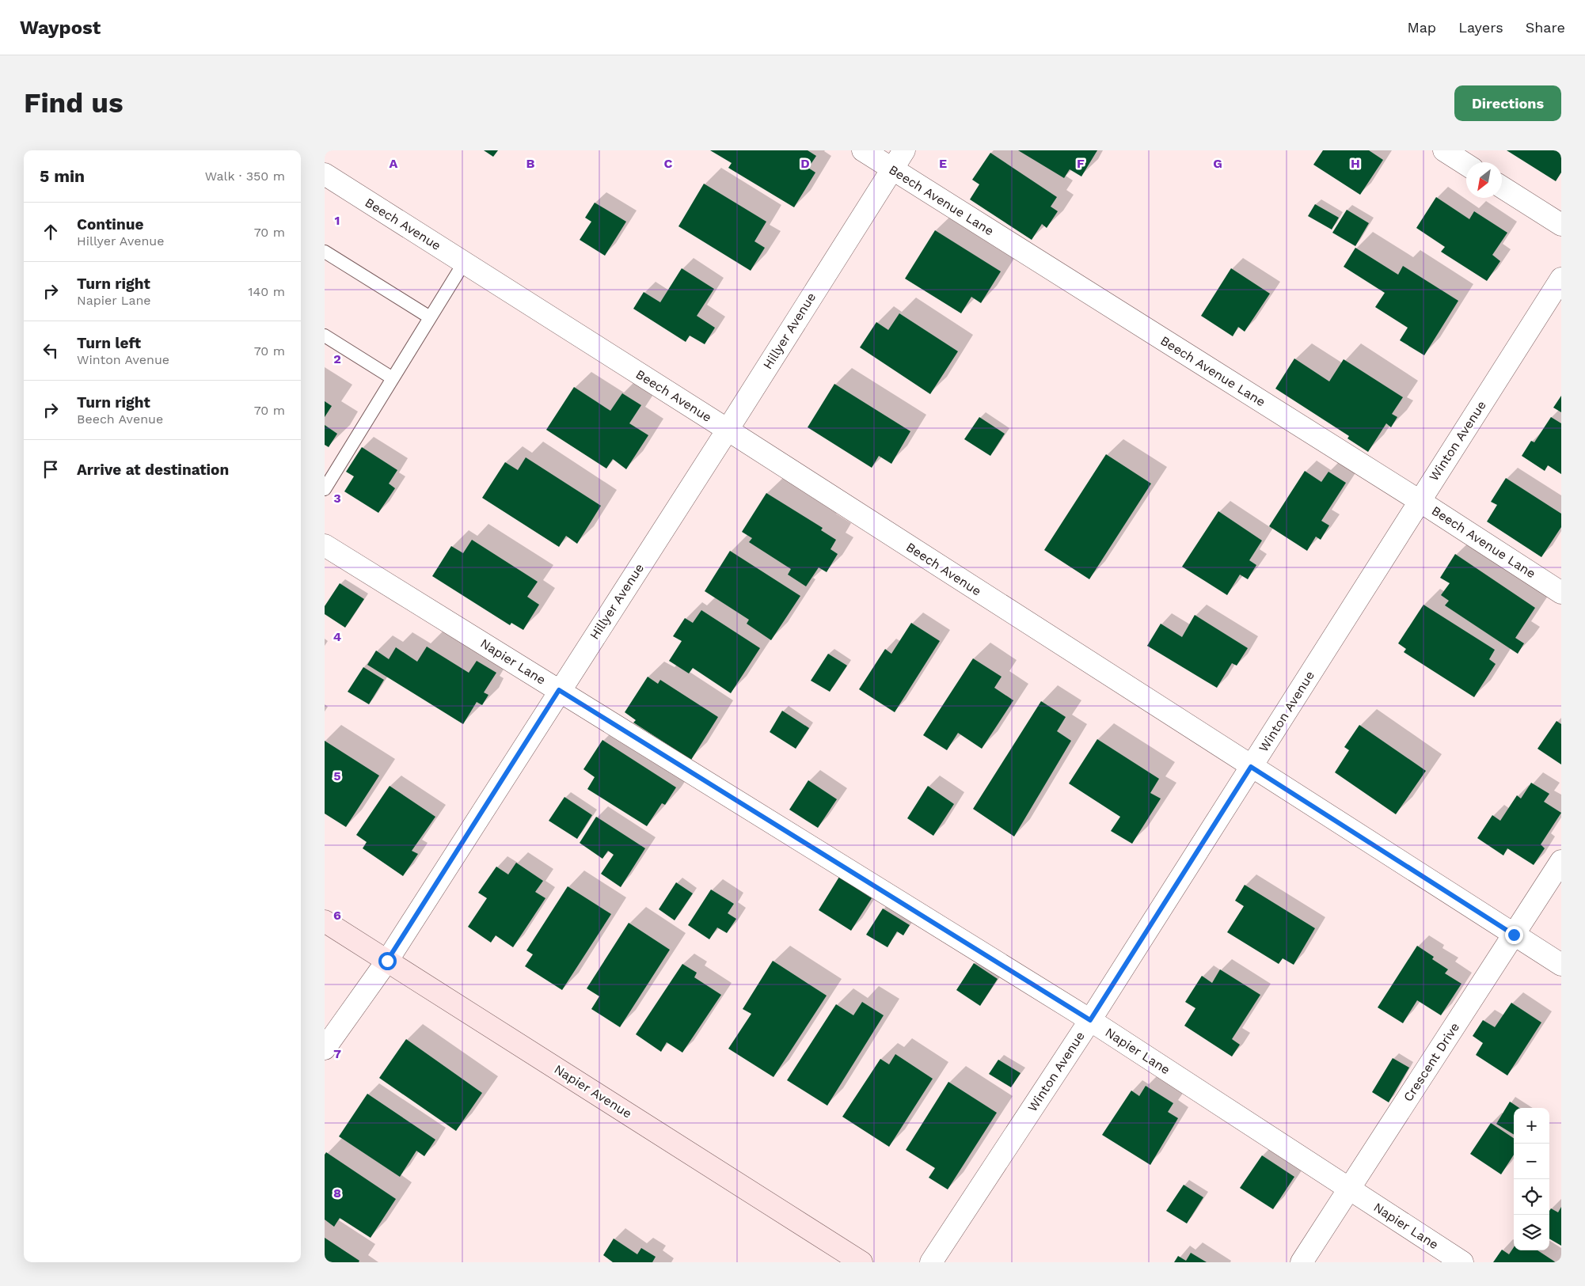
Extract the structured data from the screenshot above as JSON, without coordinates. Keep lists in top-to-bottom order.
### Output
{
  "streets": {
    "street": [
      "Beech Avenue Lane",
      "Beech Avenue",
      "Hillyer Avenue",
      "Winton Avenue",
      "Napier Lane",
      "Crescent Drive",
      "Napier Avenue"
    ]
  },
  "crossings": [
    ["Beech Avenue Lane", "Hillyer Avenue"],
    ["Beech Avenue Lane", "Winton Avenue"],
    ["Beech Avenue", "Hillyer Avenue"],
    ["Beech Avenue", "Winton Avenue"],
    ["Beech Avenue", "Crescent Drive"],
    ["Hillyer Avenue", "Napier Lane"],
    ["Hillyer Avenue", "Napier Avenue"],
    ["Winton Avenue", "Napier Lane"],
    ["Napier Lane", "Crescent Drive"]
  ],
  "north": "bottom left",
  "page": {
    "header": "Waypost",
    "nav": ["Map", "Layers", "Share"],
    "buttons": "Directions",
    "title": "Find us",
    "heading": ["5 min", "Walk · 350 m"],
    "list": [
      ["Continue", "Hillyer Avenue", "70 m"],
      ["Turn right", "Napier Lane", "140 m"],
      ["Turn left", "Winton Avenue", "70 m"],
      ["Turn right", "Beech Avenue", "70 m"],
      "Arrive at destination"
    ],
    "map_buttons": ["+", "−"]
  },
  "grid": {
    "columns": [
      "A",
      "B",
      "C",
      "D",
      "E",
      "F",
      "G",
      "H"
    ],
    "rows": [
      "1",
      "2",
      "3",
      "4",
      "5",
      "6",
      "7",
      "8"
    ]
  }
}
